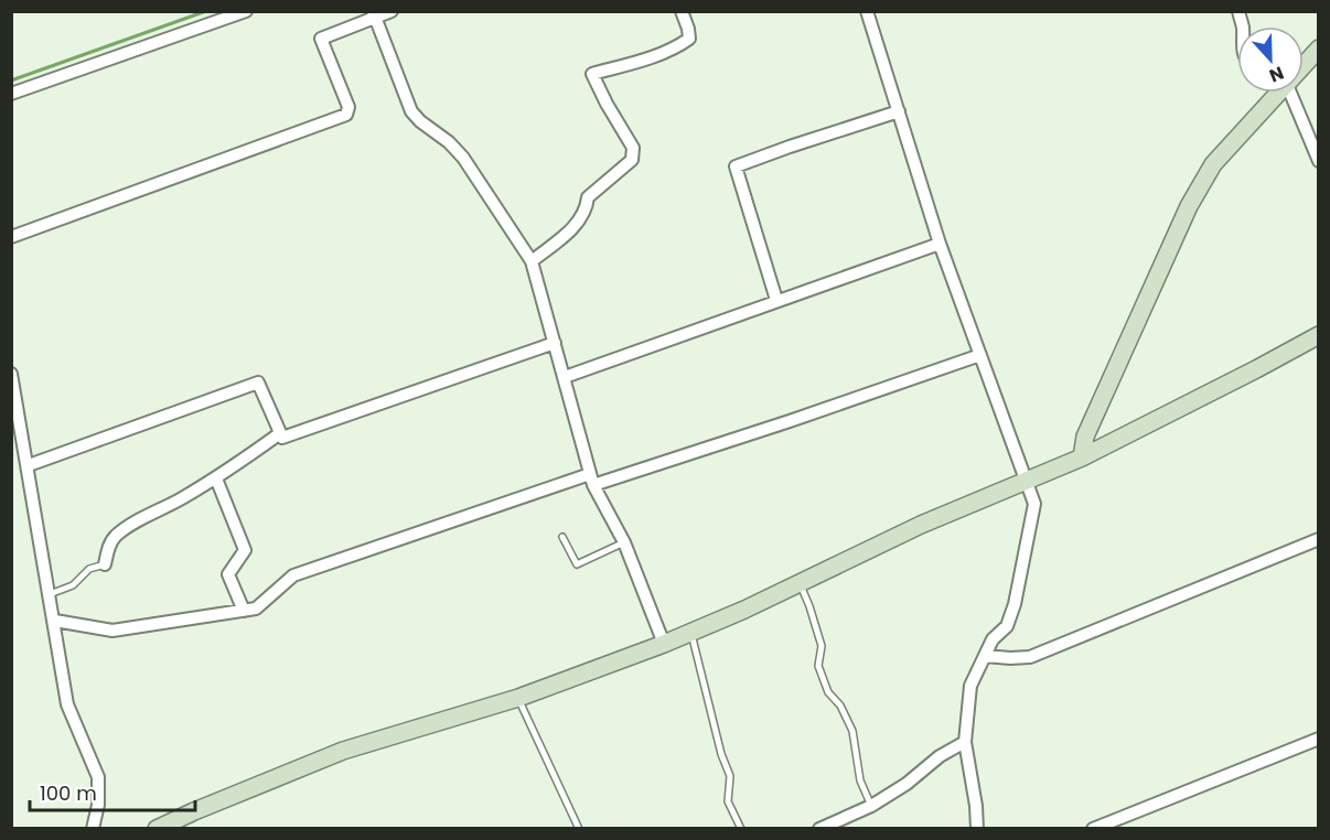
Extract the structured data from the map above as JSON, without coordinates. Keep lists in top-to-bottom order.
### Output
{
  "scale_bar": "100 m",
  "north": "bottom"
}
